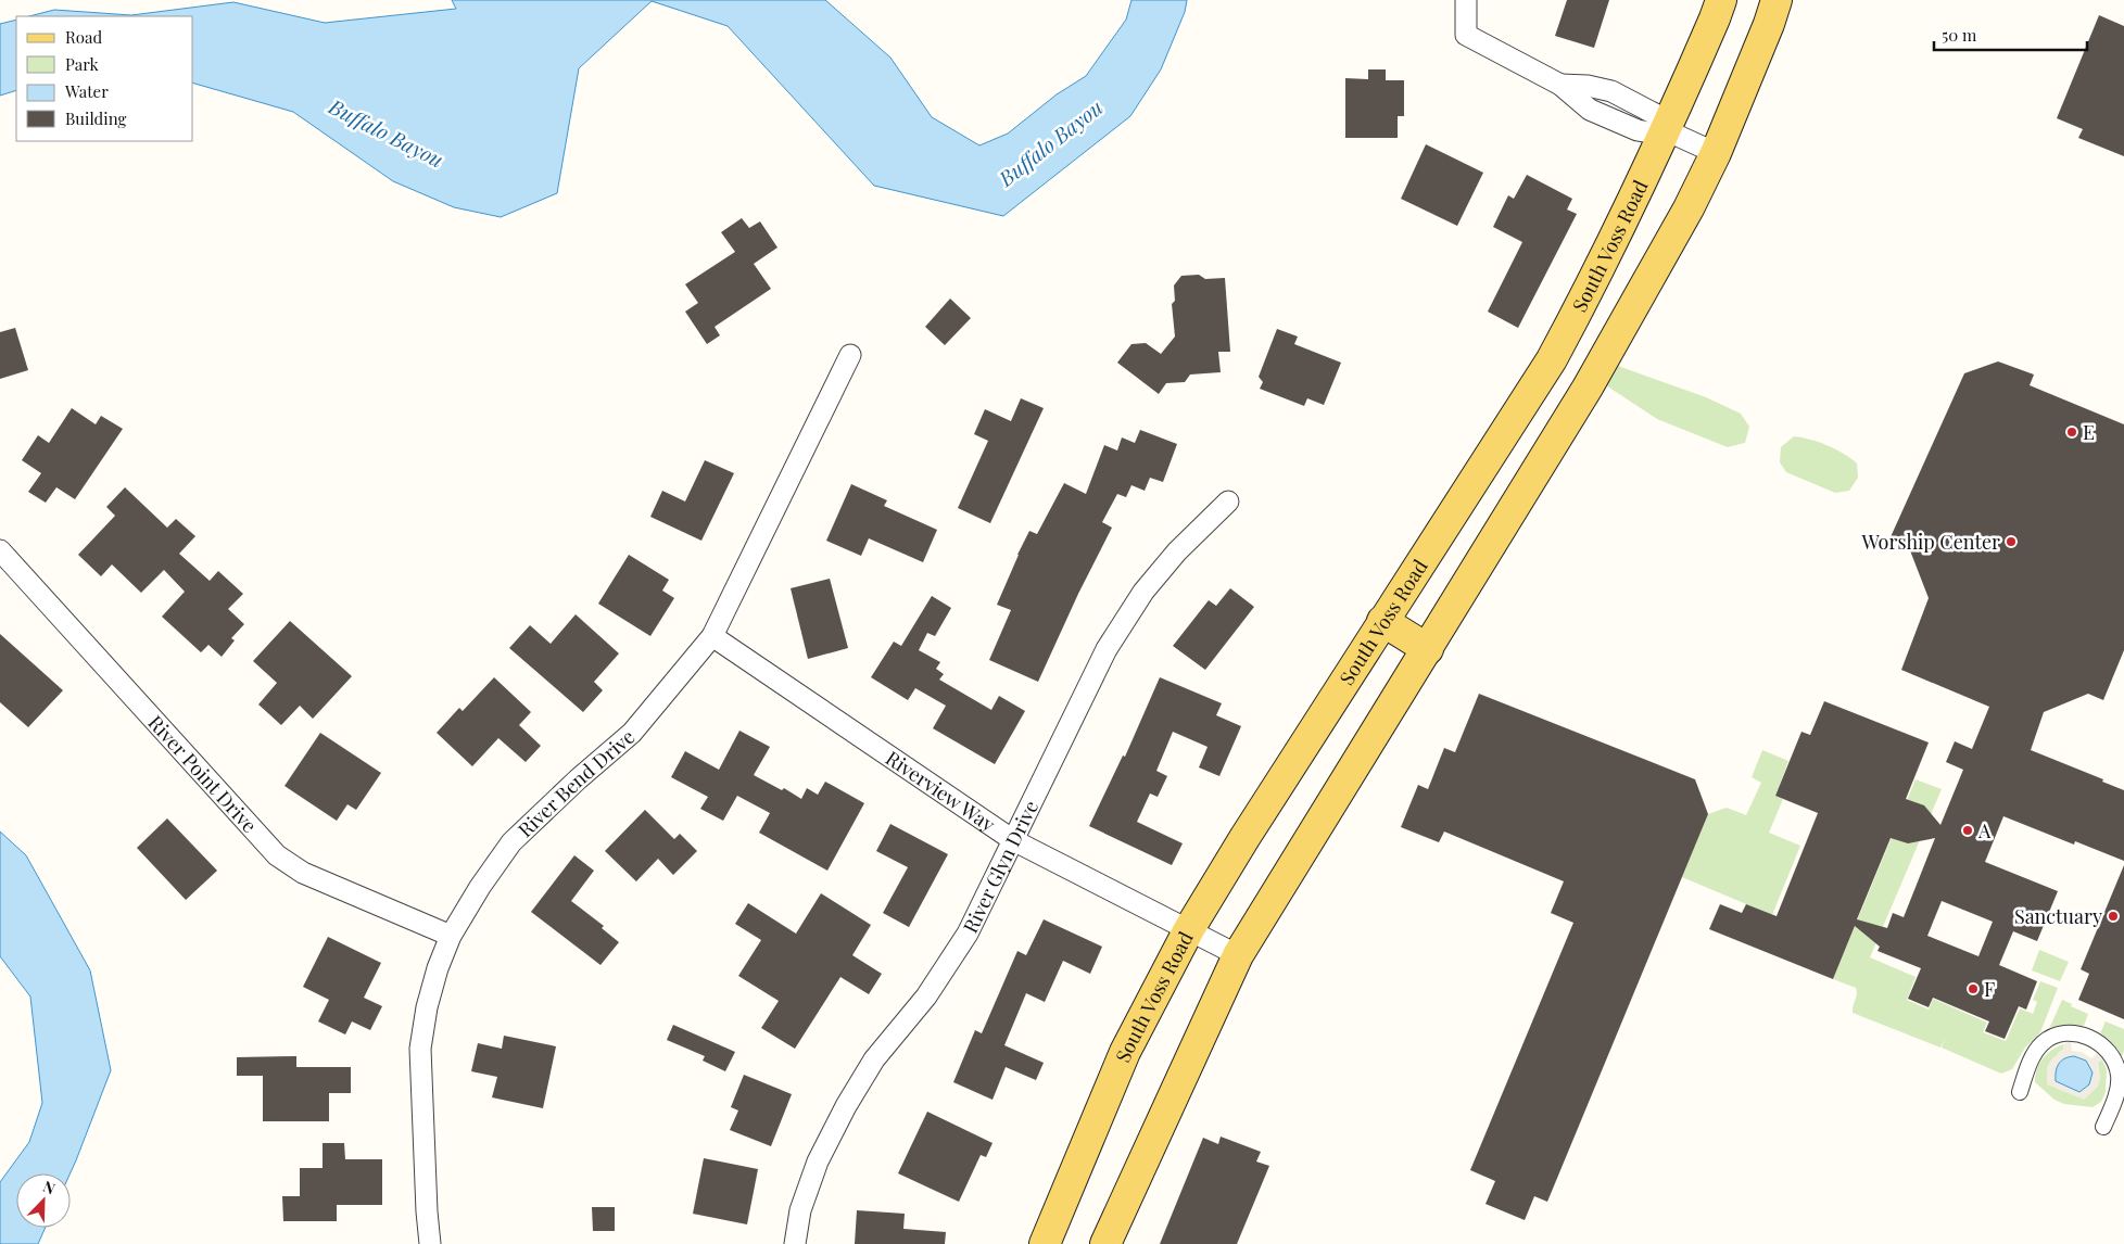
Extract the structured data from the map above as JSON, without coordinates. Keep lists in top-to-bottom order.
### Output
{
  "streets": {
    "main road": ["South Voss Road"],
    "street": [
      "River Point Drive",
      "River Bend Drive",
      "Riverview Way",
      "River Glyn Drive"
    ]
  },
  "crossings": [
    ["South Voss Road", "Riverview Way"],
    ["River Point Drive", "River Bend Drive"],
    ["River Bend Drive", "Riverview Way"],
    ["Riverview Way", "River Glyn Drive"]
  ],
  "water": ["Buffalo Bayou"],
  "places": [
    "E",
    "Worship Center",
    "A",
    "Sanctuary",
    "F"
  ],
  "legend": [
    "Road",
    "Park",
    "Water",
    "Building"
  ],
  "scale_bar": "50 m",
  "north": "top right"
}
